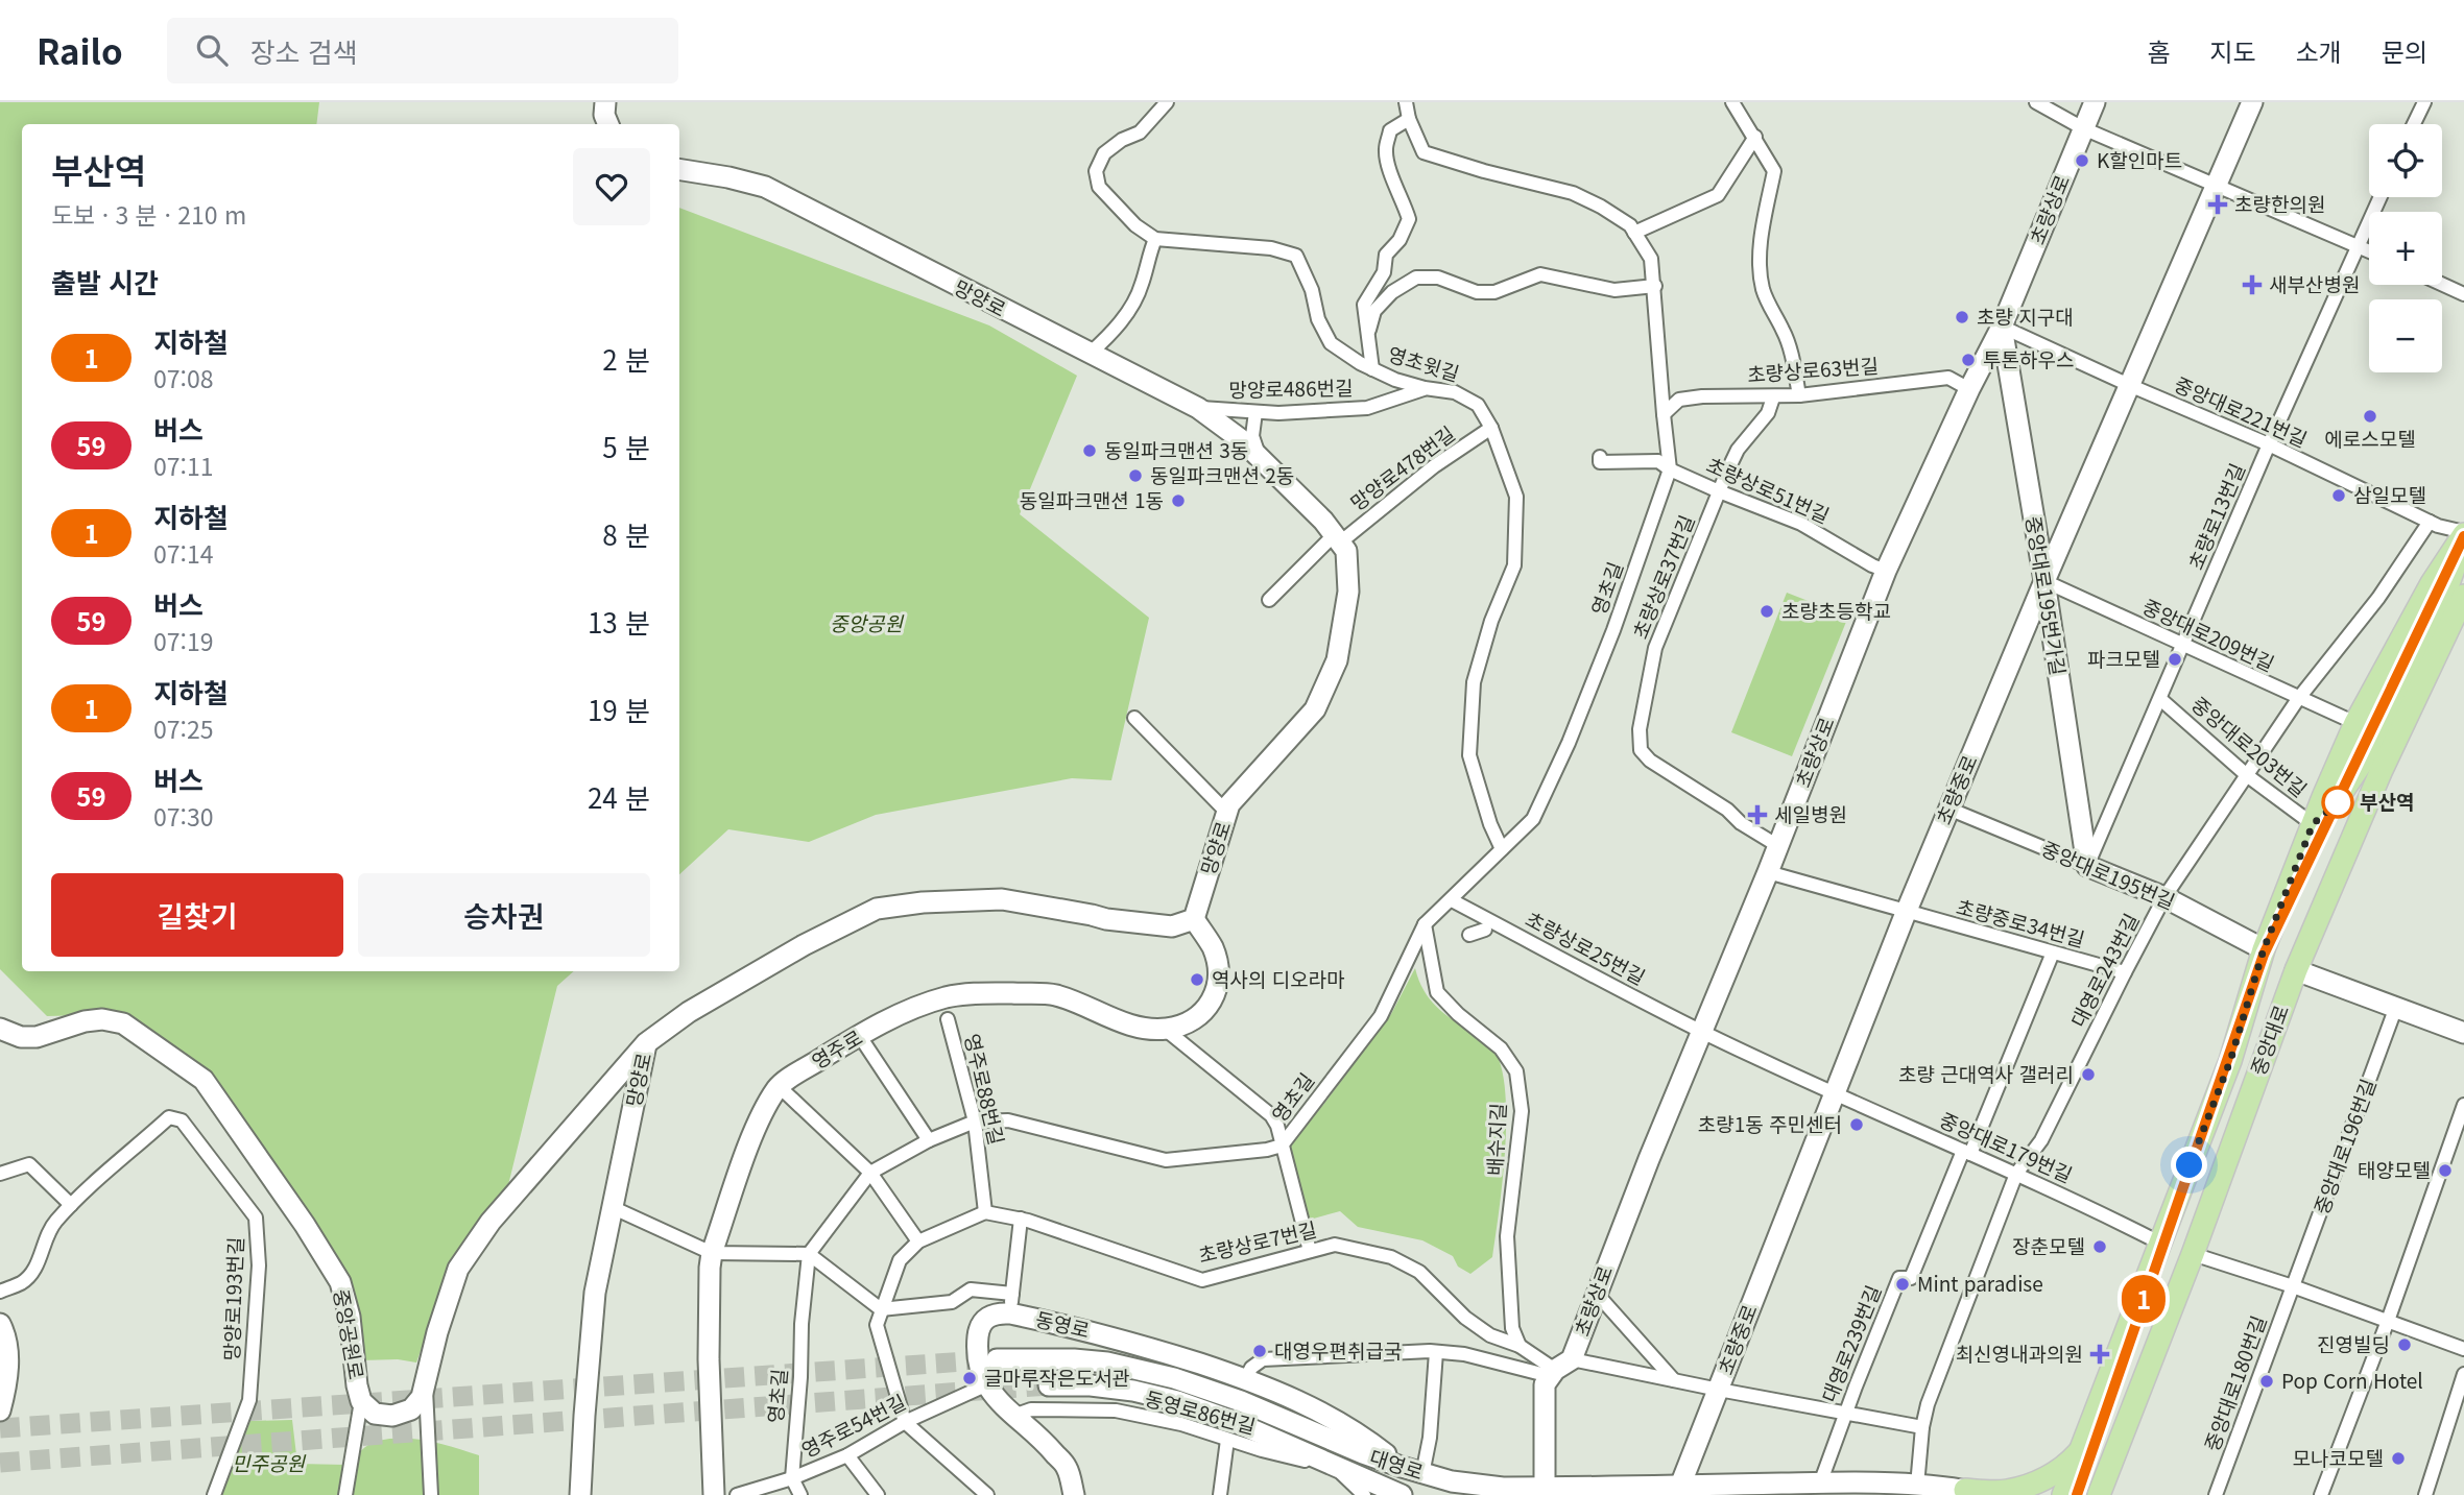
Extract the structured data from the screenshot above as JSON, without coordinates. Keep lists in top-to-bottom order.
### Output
{
  "streets": {
    "main road": ["중앙대로"],
    "street": [
      "초량상로",
      "망양로",
      "영초윗길",
      "초량상로63번길",
      "망양로486번길",
      "중앙대로221번길",
      "망양로478번길",
      "초량상로51번길",
      "초량로13번길",
      "초량상로37번길",
      "영초길",
      "중앙대로195번가길",
      "중앙대로209번길",
      "중앙대로203번길",
      "초량중로",
      "중앙대로195번길",
      "초량중로34번길",
      "초량상로25번길",
      "대영로243번길",
      "영주로",
      "영주로88번길",
      "배수지길",
      "중앙대로196번길",
      "중앙대로179번길",
      "초량상로7번길",
      "망양로193번길",
      "동영로",
      "중앙공원로",
      "대영로239번길",
      "중앙대로180번길",
      "동영로86번길",
      "영주로54번길",
      "대영로"
    ]
  },
  "crossings": [
    ["초량상로", "초량상로63번길"],
    ["초량상로", "중앙대로221번길"],
    ["초량상로", "초량상로51번길"],
    ["초량상로", "초량상로37번길"],
    ["초량상로", "중앙대로195번가길"],
    ["초량상로", "초량중로34번길"],
    ["초량상로", "초량상로25번길"],
    ["초량상로", "초량상로7번길"],
    ["초량상로", "대영로"],
    ["망양로", "망양로486번길"],
    ["망양로", "망양로478번길"],
    ["망양로", "중앙공원로"],
    ["영초윗길", "망양로486번길"],
    ["영초윗길", "망양로478번길"],
    ["영초윗길", "영초길"],
    ["초량상로63번길", "초량상로37번길"],
    ["초량상로63번길", "영초길"],
    ["중앙대로221번길", "초량로13번길"],
    ["중앙대로221번길", "중앙대로195번가길"],
    ["중앙대로221번길", "초량중로"],
    ["중앙대로221번길", "대영로243번길"],
    ["중앙대로221번길", "중앙대로"],
    ["초량상로51번길", "초량상로37번길"],
    ["초량상로51번길", "영초길"],
    ["초량로13번길", "중앙대로195번가길"],
    ["초량로13번길", "중앙대로209번길"],
    ["초량로13번길", "중앙대로203번길"],
    ["초량로13번길", "중앙대로195번길"],
    ["영초길", "초량상로25번길"],
    ["영초길", "영주로"],
    ["영초길", "영주로88번길"],
    ["영초길", "배수지길"],
    ["영초길", "영주로54번길"],
    ["중앙대로195번가길", "중앙대로209번길"],
    ["중앙대로195번가길", "초량중로"],
    ["중앙대로195번가길", "중앙대로195번길"],
    ["중앙대로209번길", "초량중로"],
    ["중앙대로209번길", "대영로243번길"],
    ["중앙대로209번길", "중앙대로"],
    ["중앙대로203번길", "대영로243번길"],
    ["중앙대로203번길", "중앙대로"],
    ["초량중로", "중앙대로195번길"],
    ["초량중로", "초량중로34번길"],
    ["초량중로", "초량상로25번길"],
    ["초량중로", "중앙대로179번길"],
    ["초량중로", "대영로"],
    ["중앙대로195번길", "대영로243번길"],
    ["중앙대로195번길", "중앙대로"],
    ["초량중로34번길", "대영로243번길"],
    ["초량상로25번길", "중앙대로179번길"],
    ["대영로243번길", "중앙대로179번길"],
    ["대영로243번길", "대영로"],
    ["중앙대로", "중앙대로179번길"],
    ["영주로88번길", "초량상로7번길"],
    ["배수지길", "초량상로7번길"],
    ["중앙대로196번길", "중앙대로180번길"],
    ["중앙대로179번길", "대영로239번길"],
    ["동영로", "영주로54번길"],
    ["동영로", "대영로"],
    ["대영로239번길", "대영로"],
    ["동영로86번길", "대영로"]
  ],
  "parks": ["중앙공원", "민주공원"],
  "places": {
    "other": [
      "K할인마트",
      "초량 지구대",
      "투톤하우스",
      "에로스모텔",
      "동일파크맨션 3동",
      "동일파크맨션 2동",
      "삼일모텔",
      "동일파크맨션 1동",
      "초량초등학교",
      "파크모텔",
      "부산역",
      "역사의 디오라마",
      "초량 근대역사 갤러리",
      "초량1동 주민센터",
      "태양모텔",
      "장춘모텔",
      "Mint paradise",
      "진영빌딩",
      "대영우편취급국",
      "글마루작은도서관",
      "Pop Corn Hotel",
      "모나코모텔"
    ],
    "health": [
      "초량한의원",
      "새부산병원",
      "세일병원",
      "최신영내과의원"
    ]
  },
  "lines": ["metro line 1"],
  "page": {
    "header": "Railo",
    "search": "장소 검색",
    "nav": [
      "홈",
      "지도",
      "소개",
      "문의"
    ],
    "on_map": "1",
    "map_buttons": ["+", "−"],
    "heading": [
      ["부산역", "도보 · 3 분 · 210 m"],
      "출발 시간"
    ],
    "list": [
      {
        "mark": "1",
        "name": "지하철",
        "note": "07:08",
        "value": "2 분"
      },
      {
        "mark": "59",
        "name": "버스",
        "note": "07:11",
        "value": "5 분"
      },
      {
        "mark": "1",
        "name": "지하철",
        "note": "07:14",
        "value": "8 분"
      },
      {
        "mark": "59",
        "name": "버스",
        "note": "07:19",
        "value": "13 분"
      },
      {
        "mark": "1",
        "name": "지하철",
        "note": "07:25",
        "value": "19 분"
      },
      {
        "mark": "59",
        "name": "버스",
        "note": "07:30",
        "value": "24 분"
      }
    ],
    "buttons": ["길찾기", "승차권"]
  }
}
